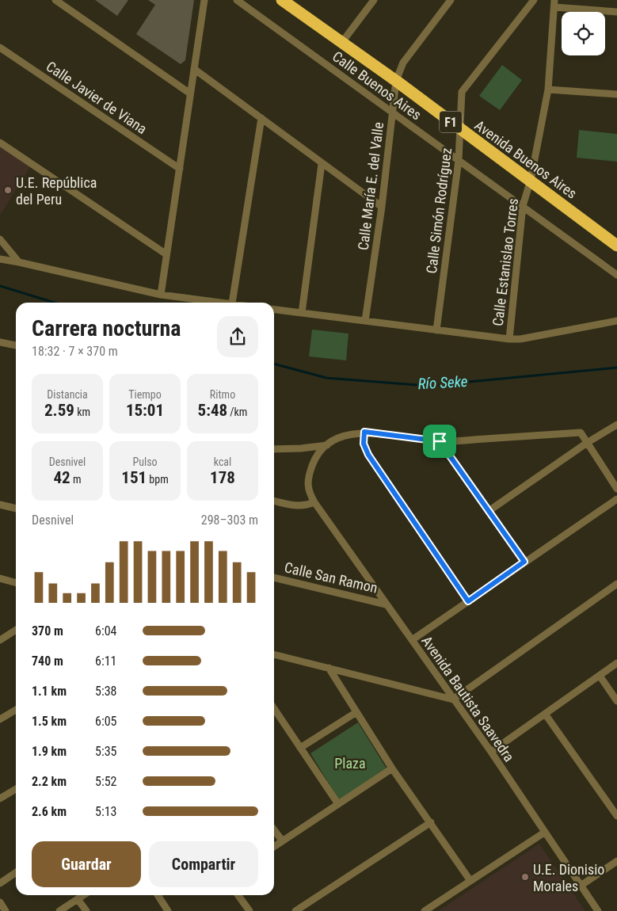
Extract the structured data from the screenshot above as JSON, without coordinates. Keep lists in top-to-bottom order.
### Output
{
  "streets": {
    "highway": ["F1", "Avenida Buenos Aires"],
    "street": [
      "Calle Buenos Aires",
      "Calle Javier de Viana",
      "Calle María E. del Valle",
      "Calle Simón Rodríguez",
      "Calle Estanislao Torres",
      "Calle San Ramon",
      "Avenida Bautista Saavedra"
    ]
  },
  "crossings": [
    ["Calle Buenos Aires", "Calle María E. del Valle"],
    ["Calle Buenos Aires", "Calle Simón Rodríguez"],
    ["Calle Buenos Aires", "Calle Estanislao Torres"],
    ["Avenida Buenos Aires", "Calle María E. del Valle"],
    ["Avenida Buenos Aires", "Calle Simón Rodríguez"],
    ["Avenida Buenos Aires", "Calle Estanislao Torres"],
    ["Calle San Ramon", "Avenida Bautista Saavedra"]
  ],
  "water": ["Río Seke"],
  "parks": ["Plaza"],
  "places": ["U.E. República del Peru", "U.E. Dionisio Morales"],
  "page": {
    "heading": ["Carrera nocturna", "18:32 · 7 × 370 m"],
    "stats": [
      ["Distancia", "2.59 km"],
      ["Tiempo", "15:01"],
      ["Ritmo", "5:48 /km"],
      ["Desnivel", "42 m"],
      ["Pulso", "151 bpm"],
      ["kcal", "178"]
    ],
    "chart": ["Desnivel", "298–303 m"],
    "list": [
      {
        "name": "370 m",
        "note": "6:04"
      },
      {
        "name": "740 m",
        "note": "6:11"
      },
      {
        "name": "1.1 km",
        "note": "5:38"
      },
      {
        "name": "1.5 km",
        "note": "6:05"
      },
      {
        "name": "1.9 km",
        "note": "5:35"
      },
      {
        "name": "2.2 km",
        "note": "5:52"
      },
      {
        "name": "2.6 km",
        "note": "5:13"
      }
    ],
    "buttons": ["Guardar", "Compartir"]
  }
}
